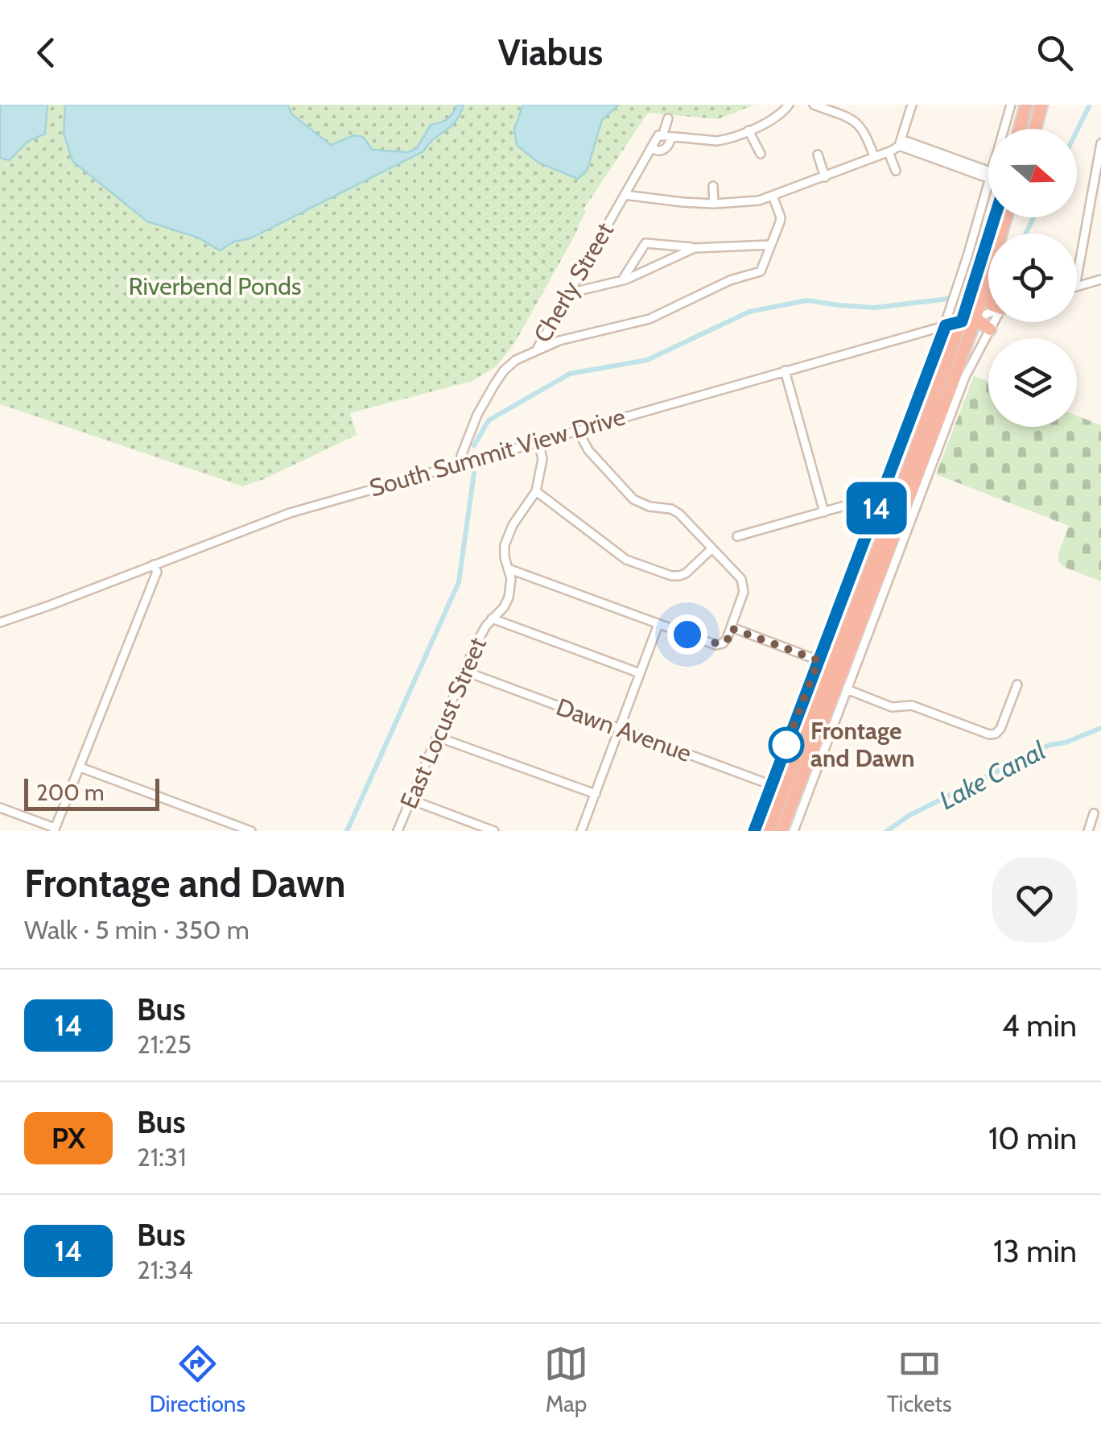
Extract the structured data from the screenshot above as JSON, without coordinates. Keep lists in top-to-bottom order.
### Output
{
  "streets": {
    "street": [
      "Cherly Street",
      "South Summit View Drive",
      "East Locust Street",
      "Dawn Avenue"
    ]
  },
  "crossings": [
    ["Cherly Street", "South Summit View Drive"],
    ["South Summit View Drive", "East Locust Street"],
    ["East Locust Street", "Dawn Avenue"]
  ],
  "water": ["Lake Canal"],
  "parks": ["Riverbend Ponds"],
  "places": ["Frontage and Dawn"],
  "lines": ["bus line 14"],
  "scale_bar": "200 m",
  "north": "right",
  "page": {
    "header": "Viabus",
    "on_map": "14",
    "scale": "200 m",
    "heading": ["Frontage and Dawn", "Walk · 5 min · 350 m"],
    "list": [
      {
        "mark": "14",
        "name": "Bus",
        "note": "21:25",
        "value": "4 min"
      },
      {
        "mark": "PX",
        "name": "Bus",
        "note": "21:31",
        "value": "10 min"
      },
      {
        "mark": "14",
        "name": "Bus",
        "note": "21:34",
        "value": "13 min"
      }
    ],
    "tabs": ["Directions", "Map", "Tickets"]
  }
}
